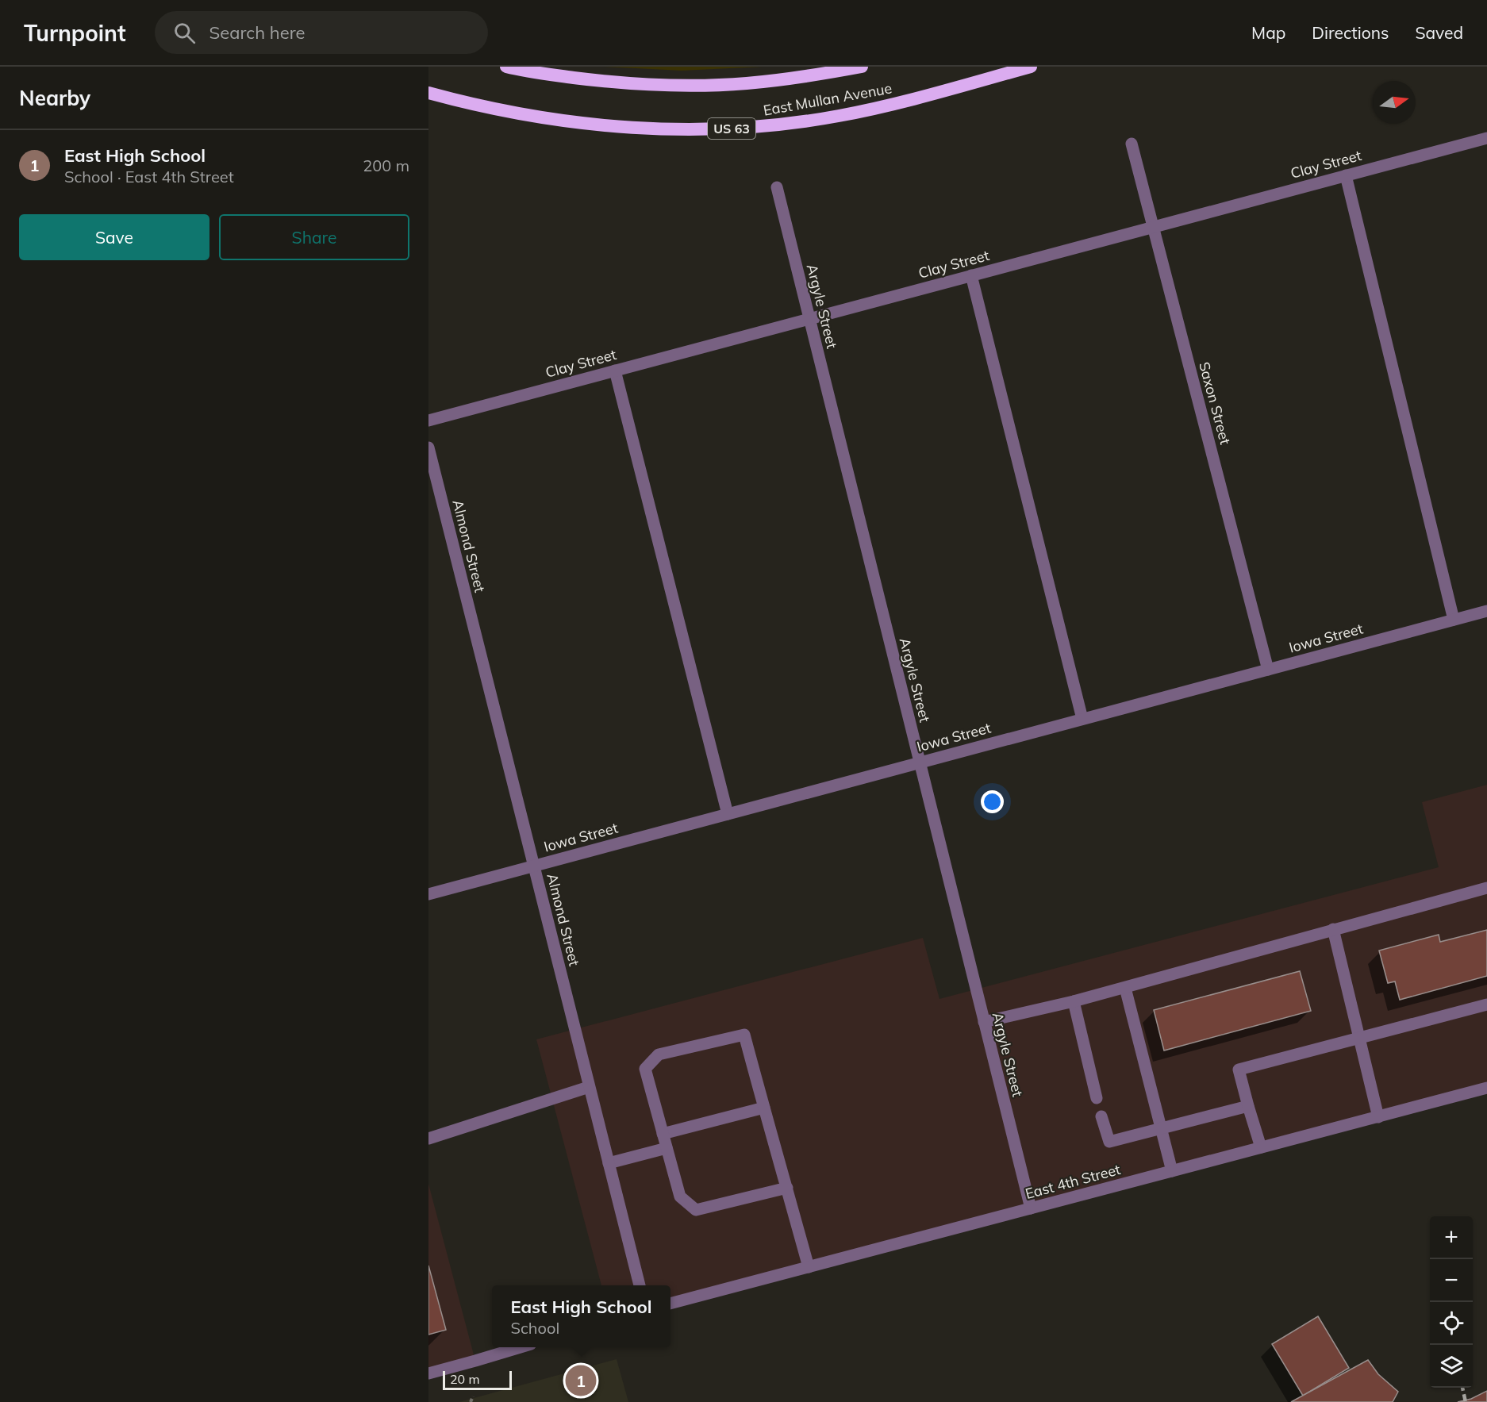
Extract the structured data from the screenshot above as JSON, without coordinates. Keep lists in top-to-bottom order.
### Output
{
  "streets": {
    "highway": ["East Mullan Avenue", "US 63"],
    "street": [
      "Clay Street",
      "Argyle Street",
      "Saxon Street",
      "Almond Street",
      "Iowa Street",
      "East 4th Street"
    ]
  },
  "crossings": [
    ["Clay Street", "Argyle Street"],
    ["Clay Street", "Saxon Street"],
    ["Argyle Street", "Iowa Street"],
    ["Argyle Street", "East 4th Street"],
    ["Saxon Street", "Iowa Street"],
    ["Almond Street", "Iowa Street"]
  ],
  "scale_bar": "20 m",
  "north": "right",
  "page": {
    "header": "Turnpoint",
    "search": "Search here",
    "nav": ["Map", "Directions", "Saved"],
    "heading": "Nearby",
    "list": [
      {
        "mark": "1",
        "name": "East High School",
        "note": "School · East 4th Street",
        "value": "200 m"
      }
    ],
    "buttons": ["Save", "Share"],
    "map_buttons": ["+", "−"],
    "popup": ["East High School", "School"],
    "pins": "1",
    "scale": "20 m"
  }
}
